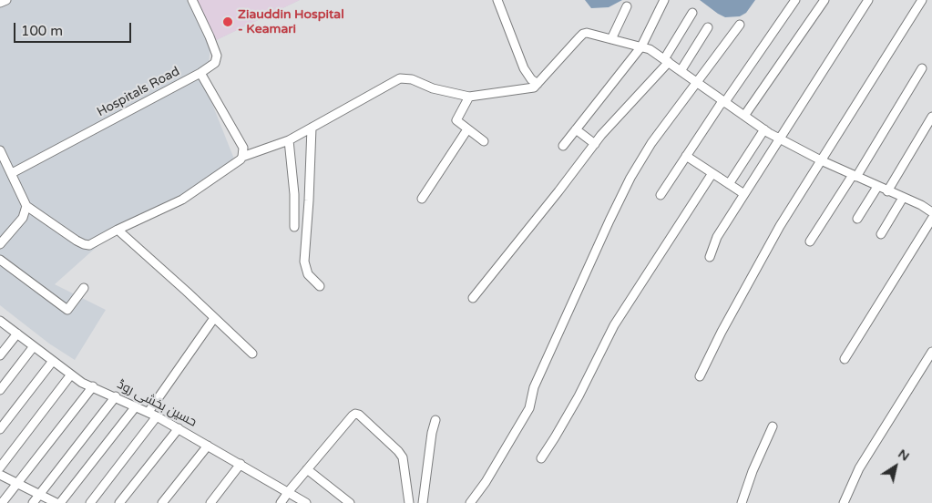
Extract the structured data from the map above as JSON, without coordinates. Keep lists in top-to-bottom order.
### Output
{
  "streets": {
    "street": ["Hospitals Road", "حسین بخشی روڈ"]
  },
  "places": ["Ziauddin Hospital - Keamari"],
  "scale_bar": "100 m",
  "north": "top right"
}
